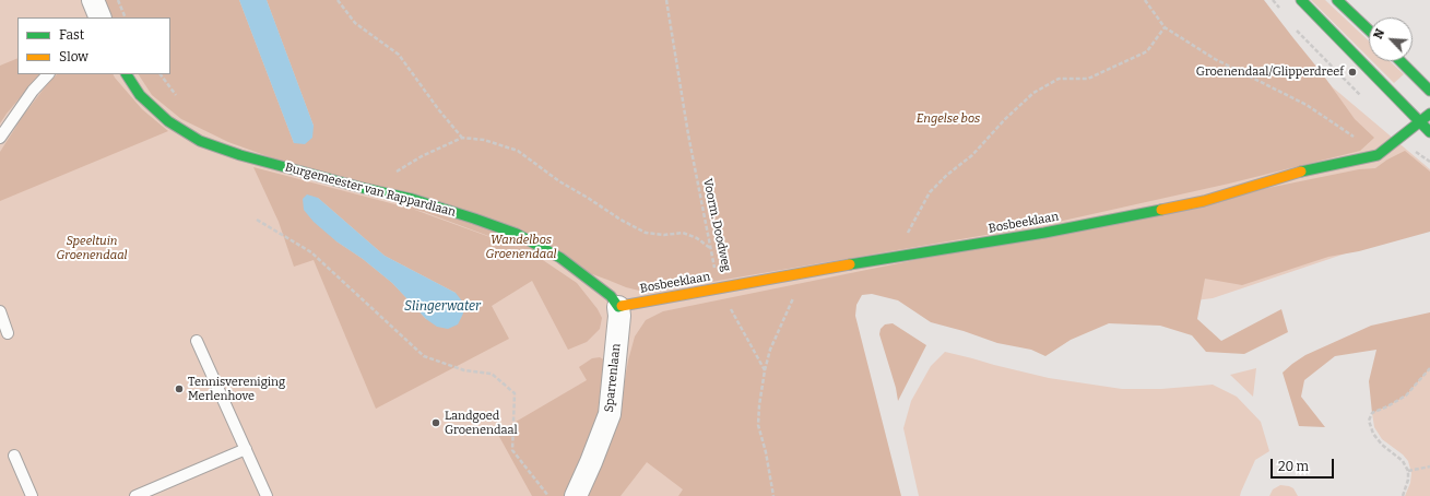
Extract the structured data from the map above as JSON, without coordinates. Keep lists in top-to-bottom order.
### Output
{
  "streets": {
    "street": ["Burgemeester van Rappardlaan", "Bosbeeklaan", "Sparrenlaan"],
    "path": ["Voorm. Doodweg"]
  },
  "crossings": [
    ["Burgemeester van Rappardlaan", "Bosbeeklaan"],
    ["Burgemeester van Rappardlaan", "Sparrenlaan"],
    ["Bosbeeklaan", "Voorm. Doodweg"],
    ["Bosbeeklaan", "Sparrenlaan"]
  ],
  "water": ["Slingerwater"],
  "parks": ["Engelse bos", "Wandelbos Groenendaal", "Speeltuin Groenendaal"],
  "places": ["Groenendaal/Glipperdreef", "Tennisvereniging Merlenhove", "Landgoed Groenendaal"],
  "legend": ["Fast", "Slow"],
  "scale_bar": "20 m",
  "north": "top left"
}
